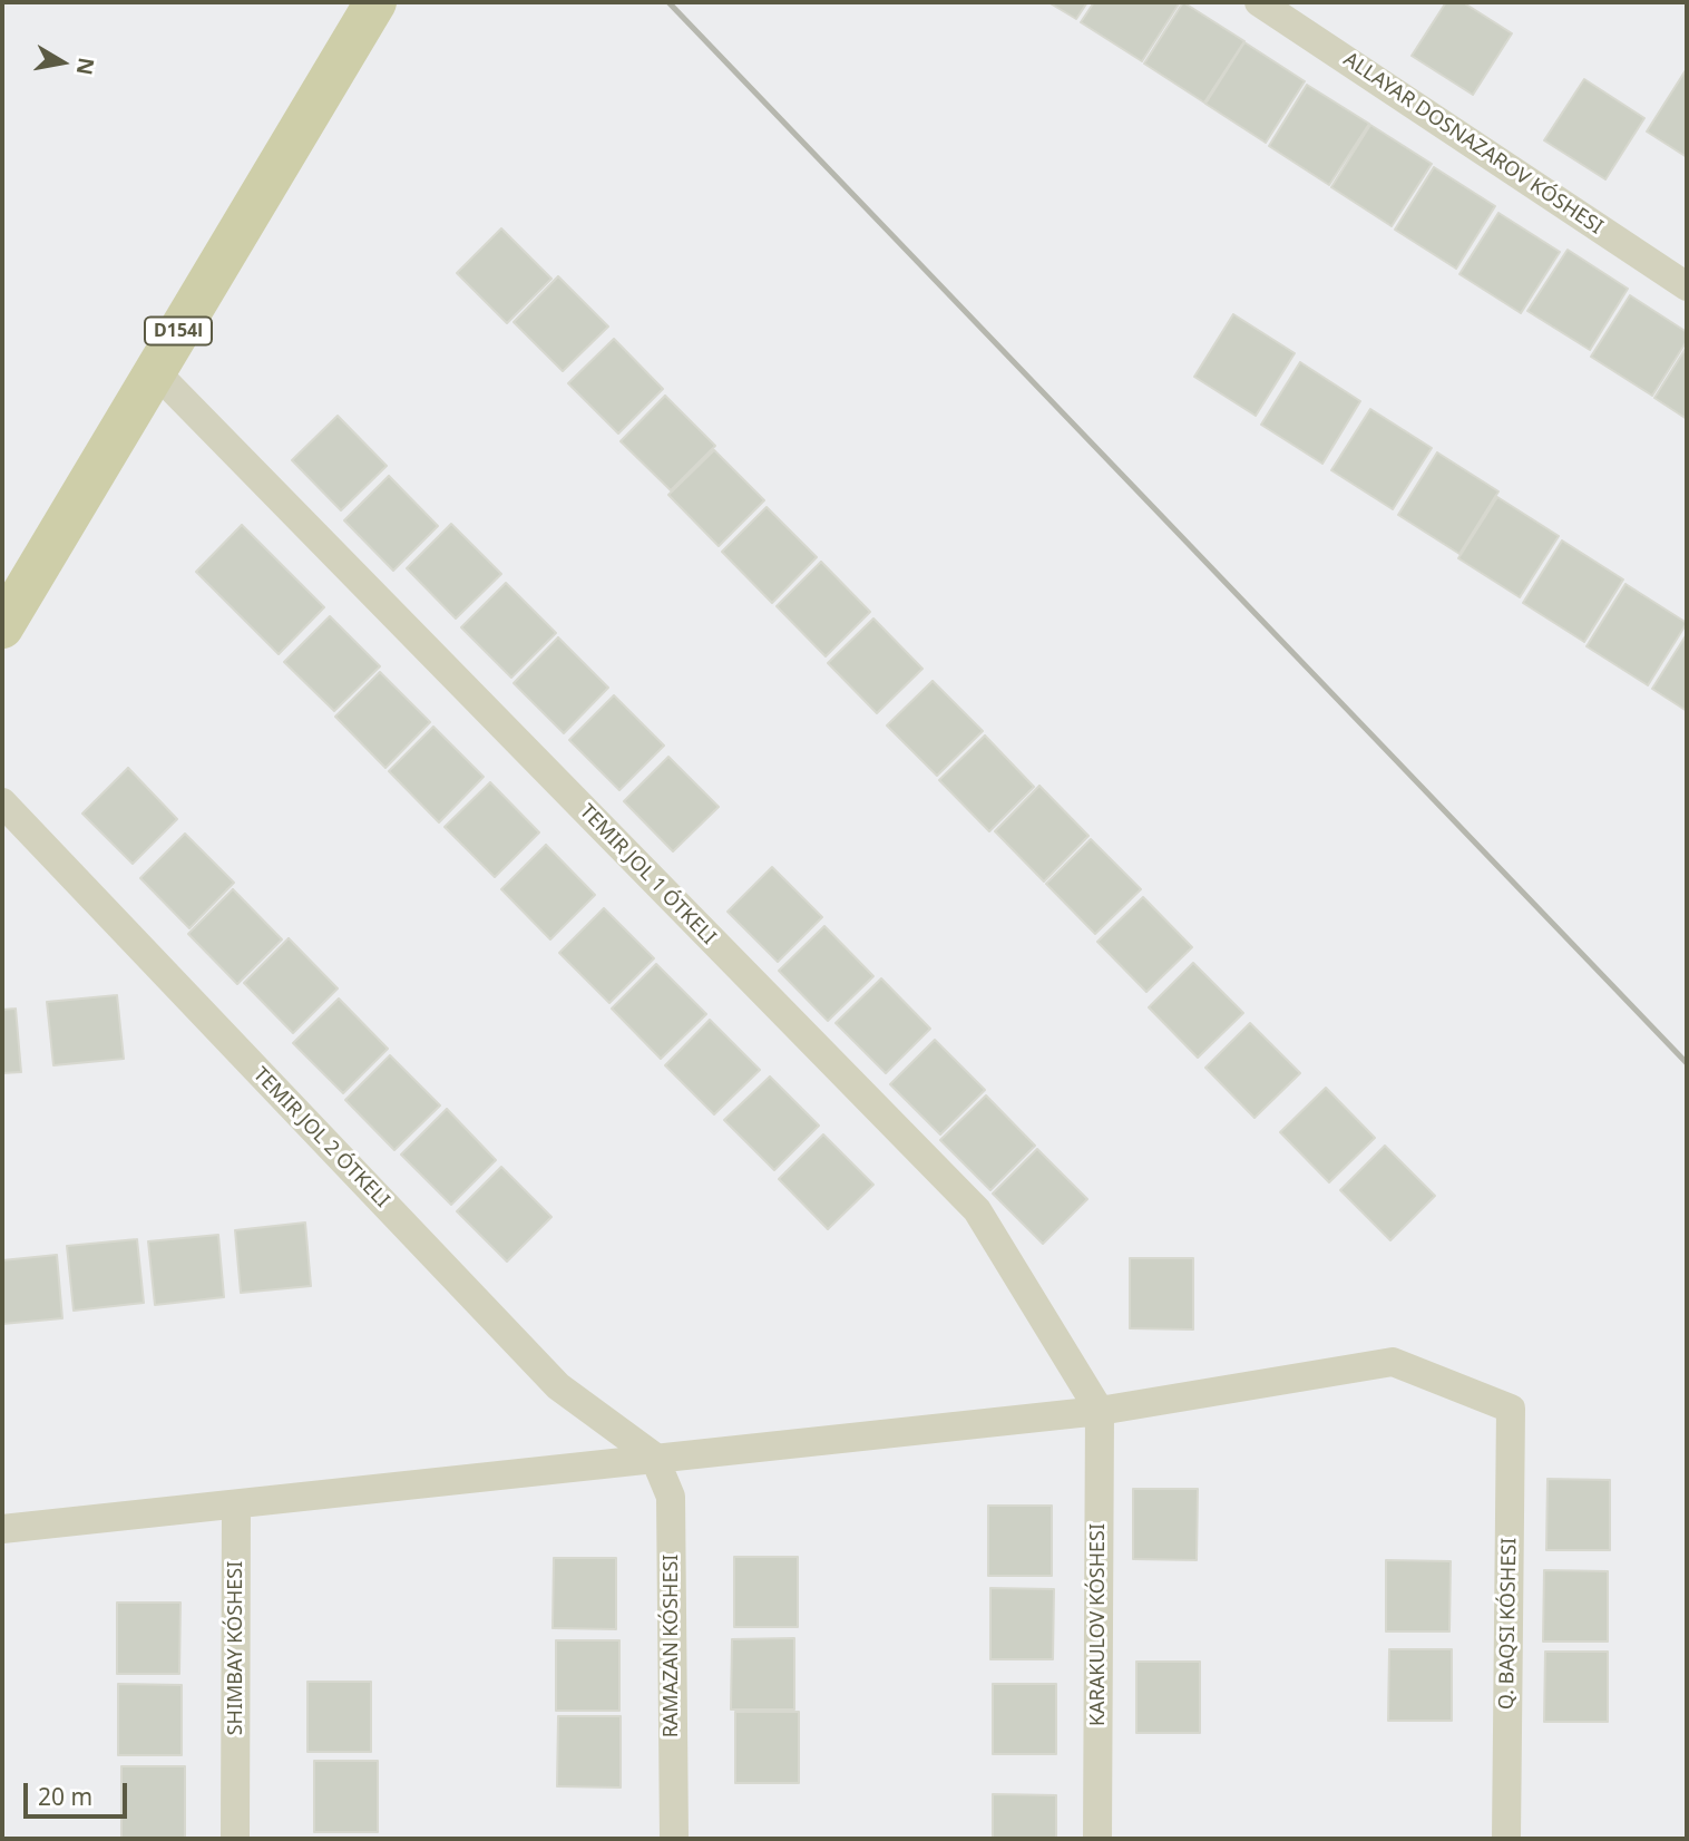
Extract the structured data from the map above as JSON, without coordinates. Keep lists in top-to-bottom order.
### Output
{
  "streets": {
    "main road": ["D154l"],
    "street": [
      "ALLAYAR DOSNAZAROV KÓSHESI",
      "TEMIR JOL 1 ÓTKELI",
      "TEMIR JOL 2 ÓTKELI",
      "KARAKULOV KÓSHESI",
      "RAMAZAN KÓSHESI"
    ]
  },
  "crossings": [
    ["D154l", "TEMIR JOL 1 ÓTKELI"],
    ["TEMIR JOL 1 ÓTKELI", "KARAKULOV KÓSHESI"],
    ["TEMIR JOL 2 ÓTKELI", "RAMAZAN KÓSHESI"]
  ],
  "scale_bar": "20 m",
  "north": "right"
}
